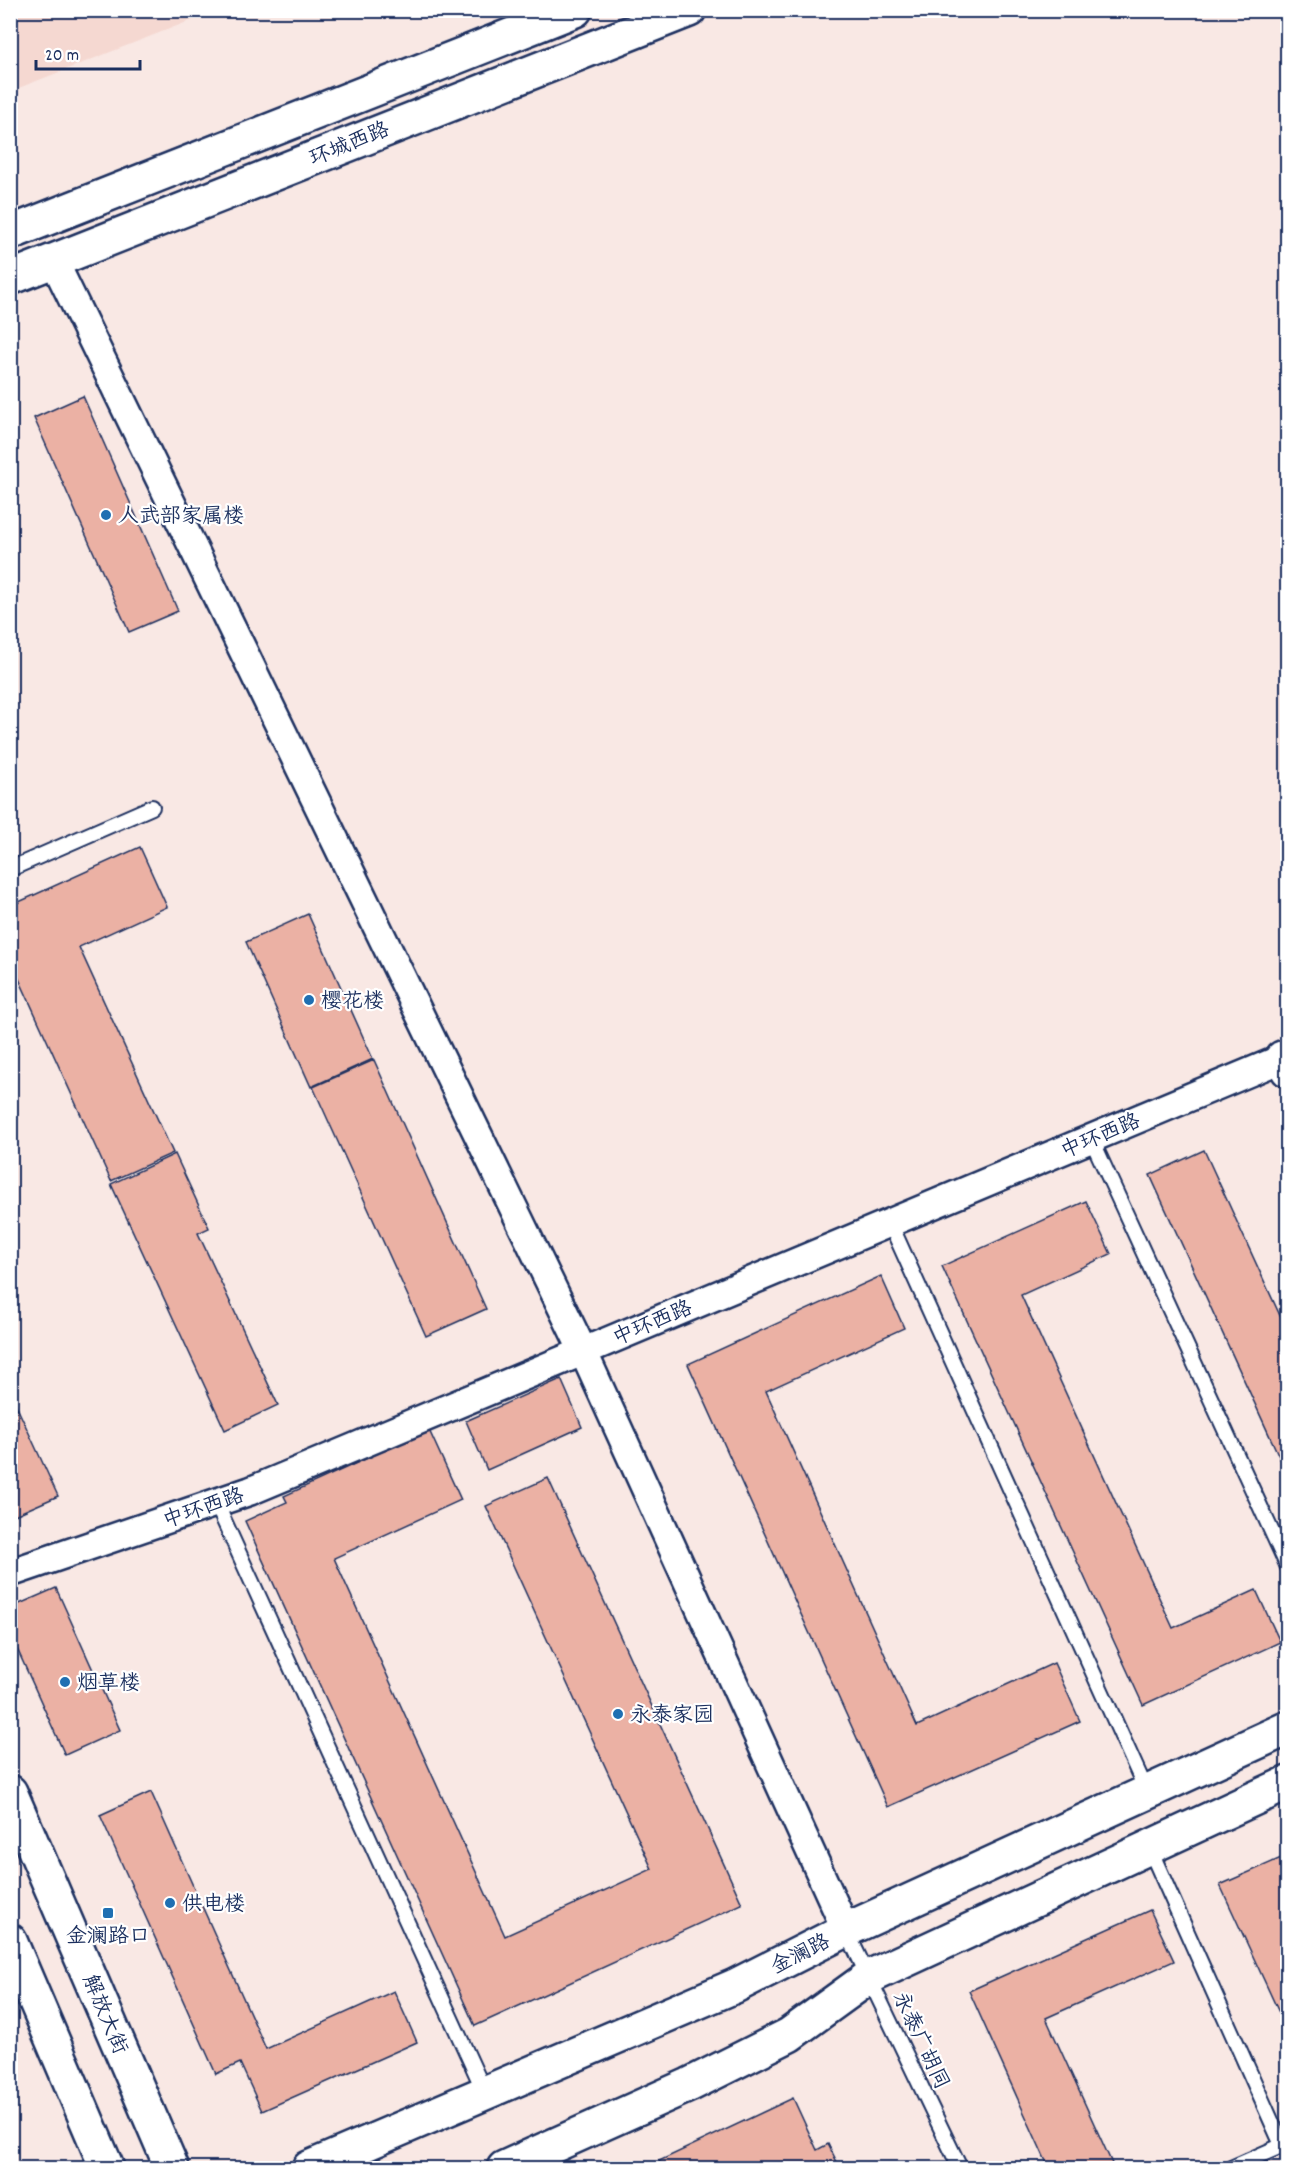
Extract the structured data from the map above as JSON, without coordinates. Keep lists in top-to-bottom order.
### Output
{
  "streets": {
    "street": [
      "环城西路",
      "中环西路",
      "金澜路",
      "解放大街"
    ],
    "lane": ["永泰广胡同"]
  },
  "crossings": [
    ["金澜路", "永泰广胡同"]
  ],
  "places": {
    "other": [
      "人武部家属楼",
      "樱花楼",
      "烟草楼",
      "永泰家园",
      "供电楼"
    ],
    "transit": ["金澜路口"]
  },
  "scale_bar": "20 m"
}
